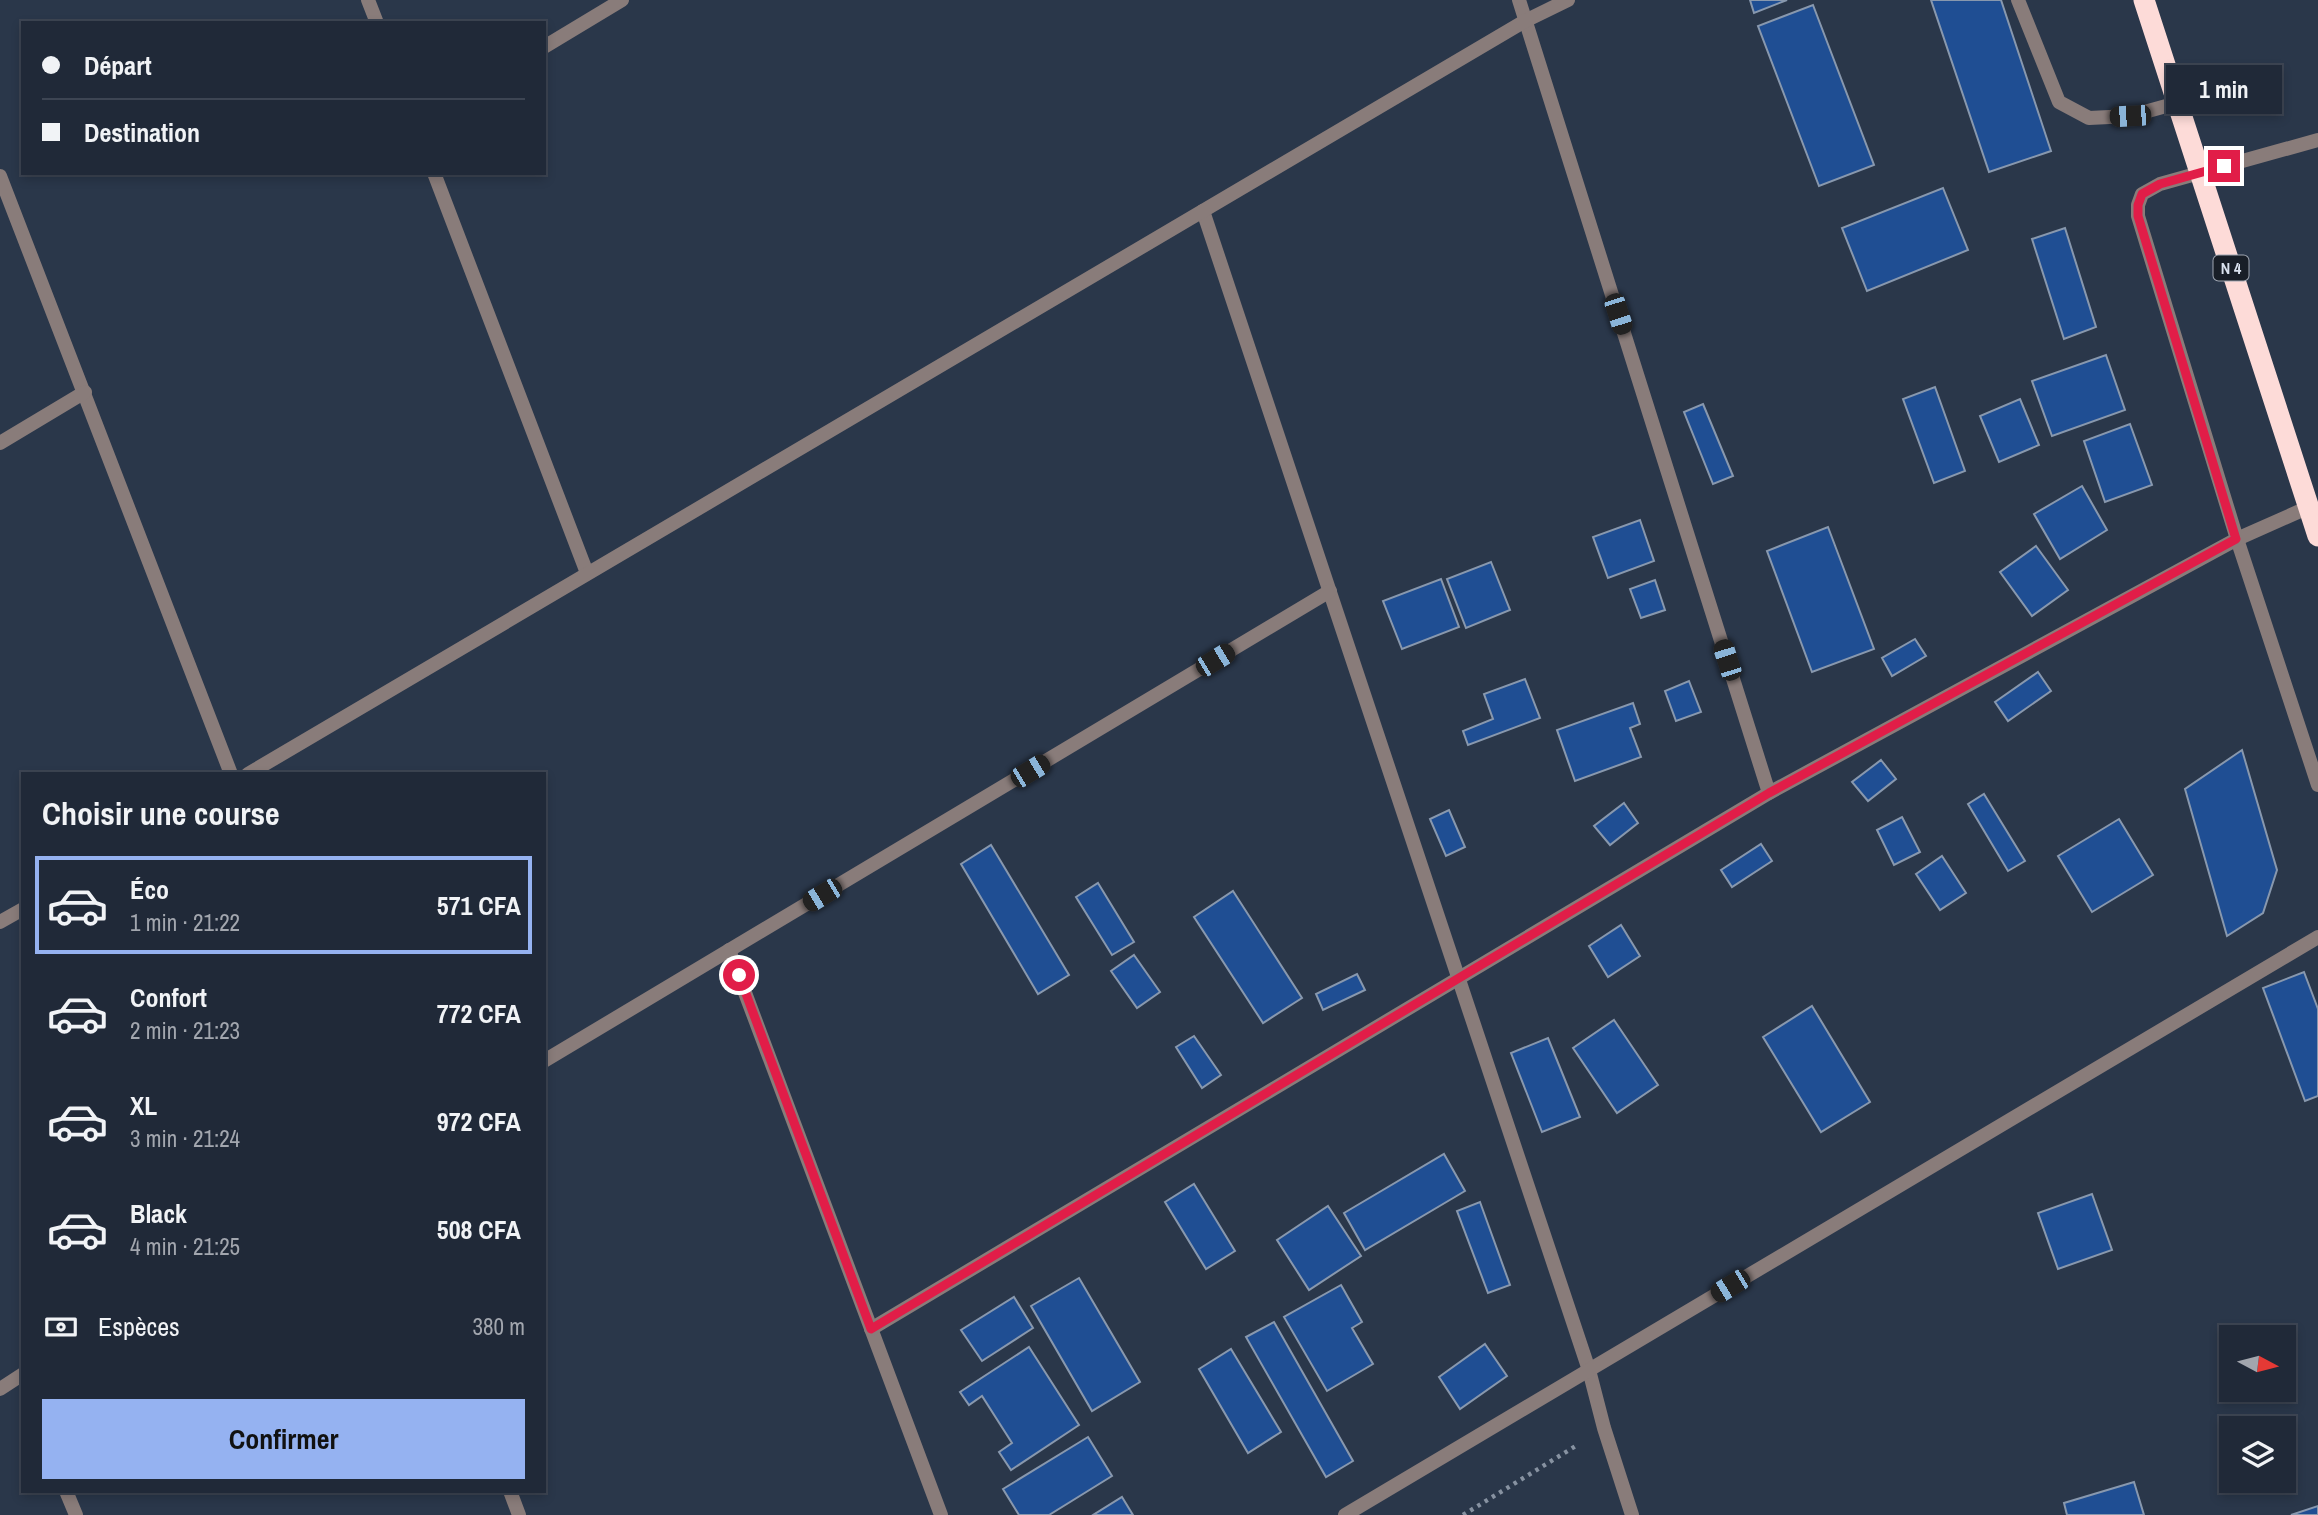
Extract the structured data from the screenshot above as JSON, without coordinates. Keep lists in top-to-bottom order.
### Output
{
  "streets": {
    "highway": ["N 4"]
  },
  "north": "right",
  "page": {
    "banner": ["Départ", "Destination"],
    "bubble": "1 min",
    "heading": "Choisir une course",
    "list": [
      {
        "name": "Éco",
        "note": "1 min · 21:22",
        "value": "571 CFA"
      },
      {
        "name": "Confort",
        "note": "2 min · 21:23",
        "value": "772 CFA"
      },
      {
        "name": "XL",
        "note": "3 min · 21:24",
        "value": "972 CFA"
      },
      {
        "name": "Black",
        "note": "4 min · 21:25",
        "value": "508 CFA"
      }
    ],
    "pay": ["Espèces", "380 m"],
    "buttons": "Confirmer"
  }
}
